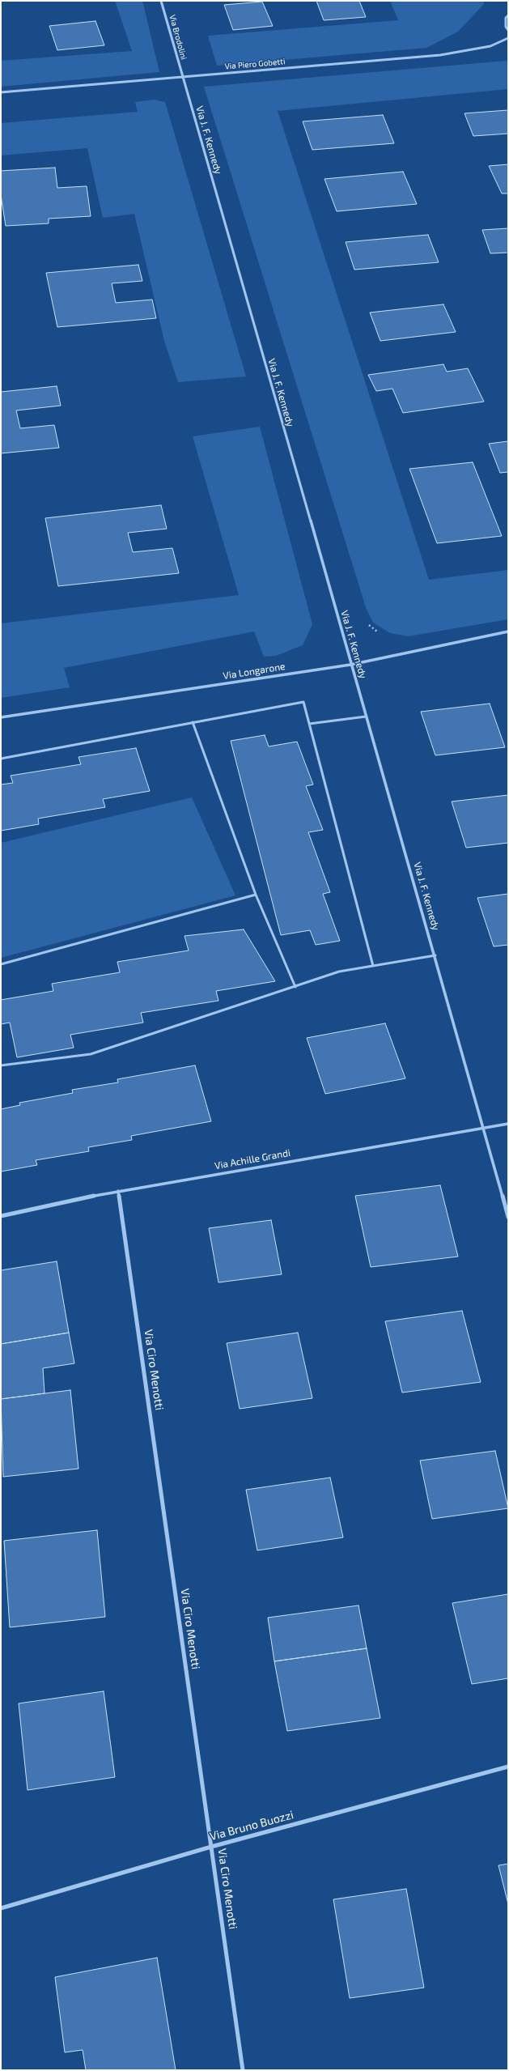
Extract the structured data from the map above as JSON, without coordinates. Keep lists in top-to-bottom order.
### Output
{
  "streets": {
    "street": [
      "Via Brodolini",
      "Via Piero Gobetti",
      "Via J. F. Kennedy",
      "Via Longarone",
      "Via Achille Grandi",
      "Via Ciro Menotti",
      "Via Bruno Buozzi"
    ]
  },
  "crossings": [
    ["Via Brodolini", "Via Piero Gobetti"],
    ["Via Brodolini", "Via J. F. Kennedy"],
    ["Via Piero Gobetti", "Via J. F. Kennedy"],
    ["Via J. F. Kennedy", "Via Longarone"],
    ["Via J. F. Kennedy", "Via Achille Grandi"],
    ["Via Achille Grandi", "Via Ciro Menotti"],
    ["Via Ciro Menotti", "Via Bruno Buozzi"]
  ]
}
